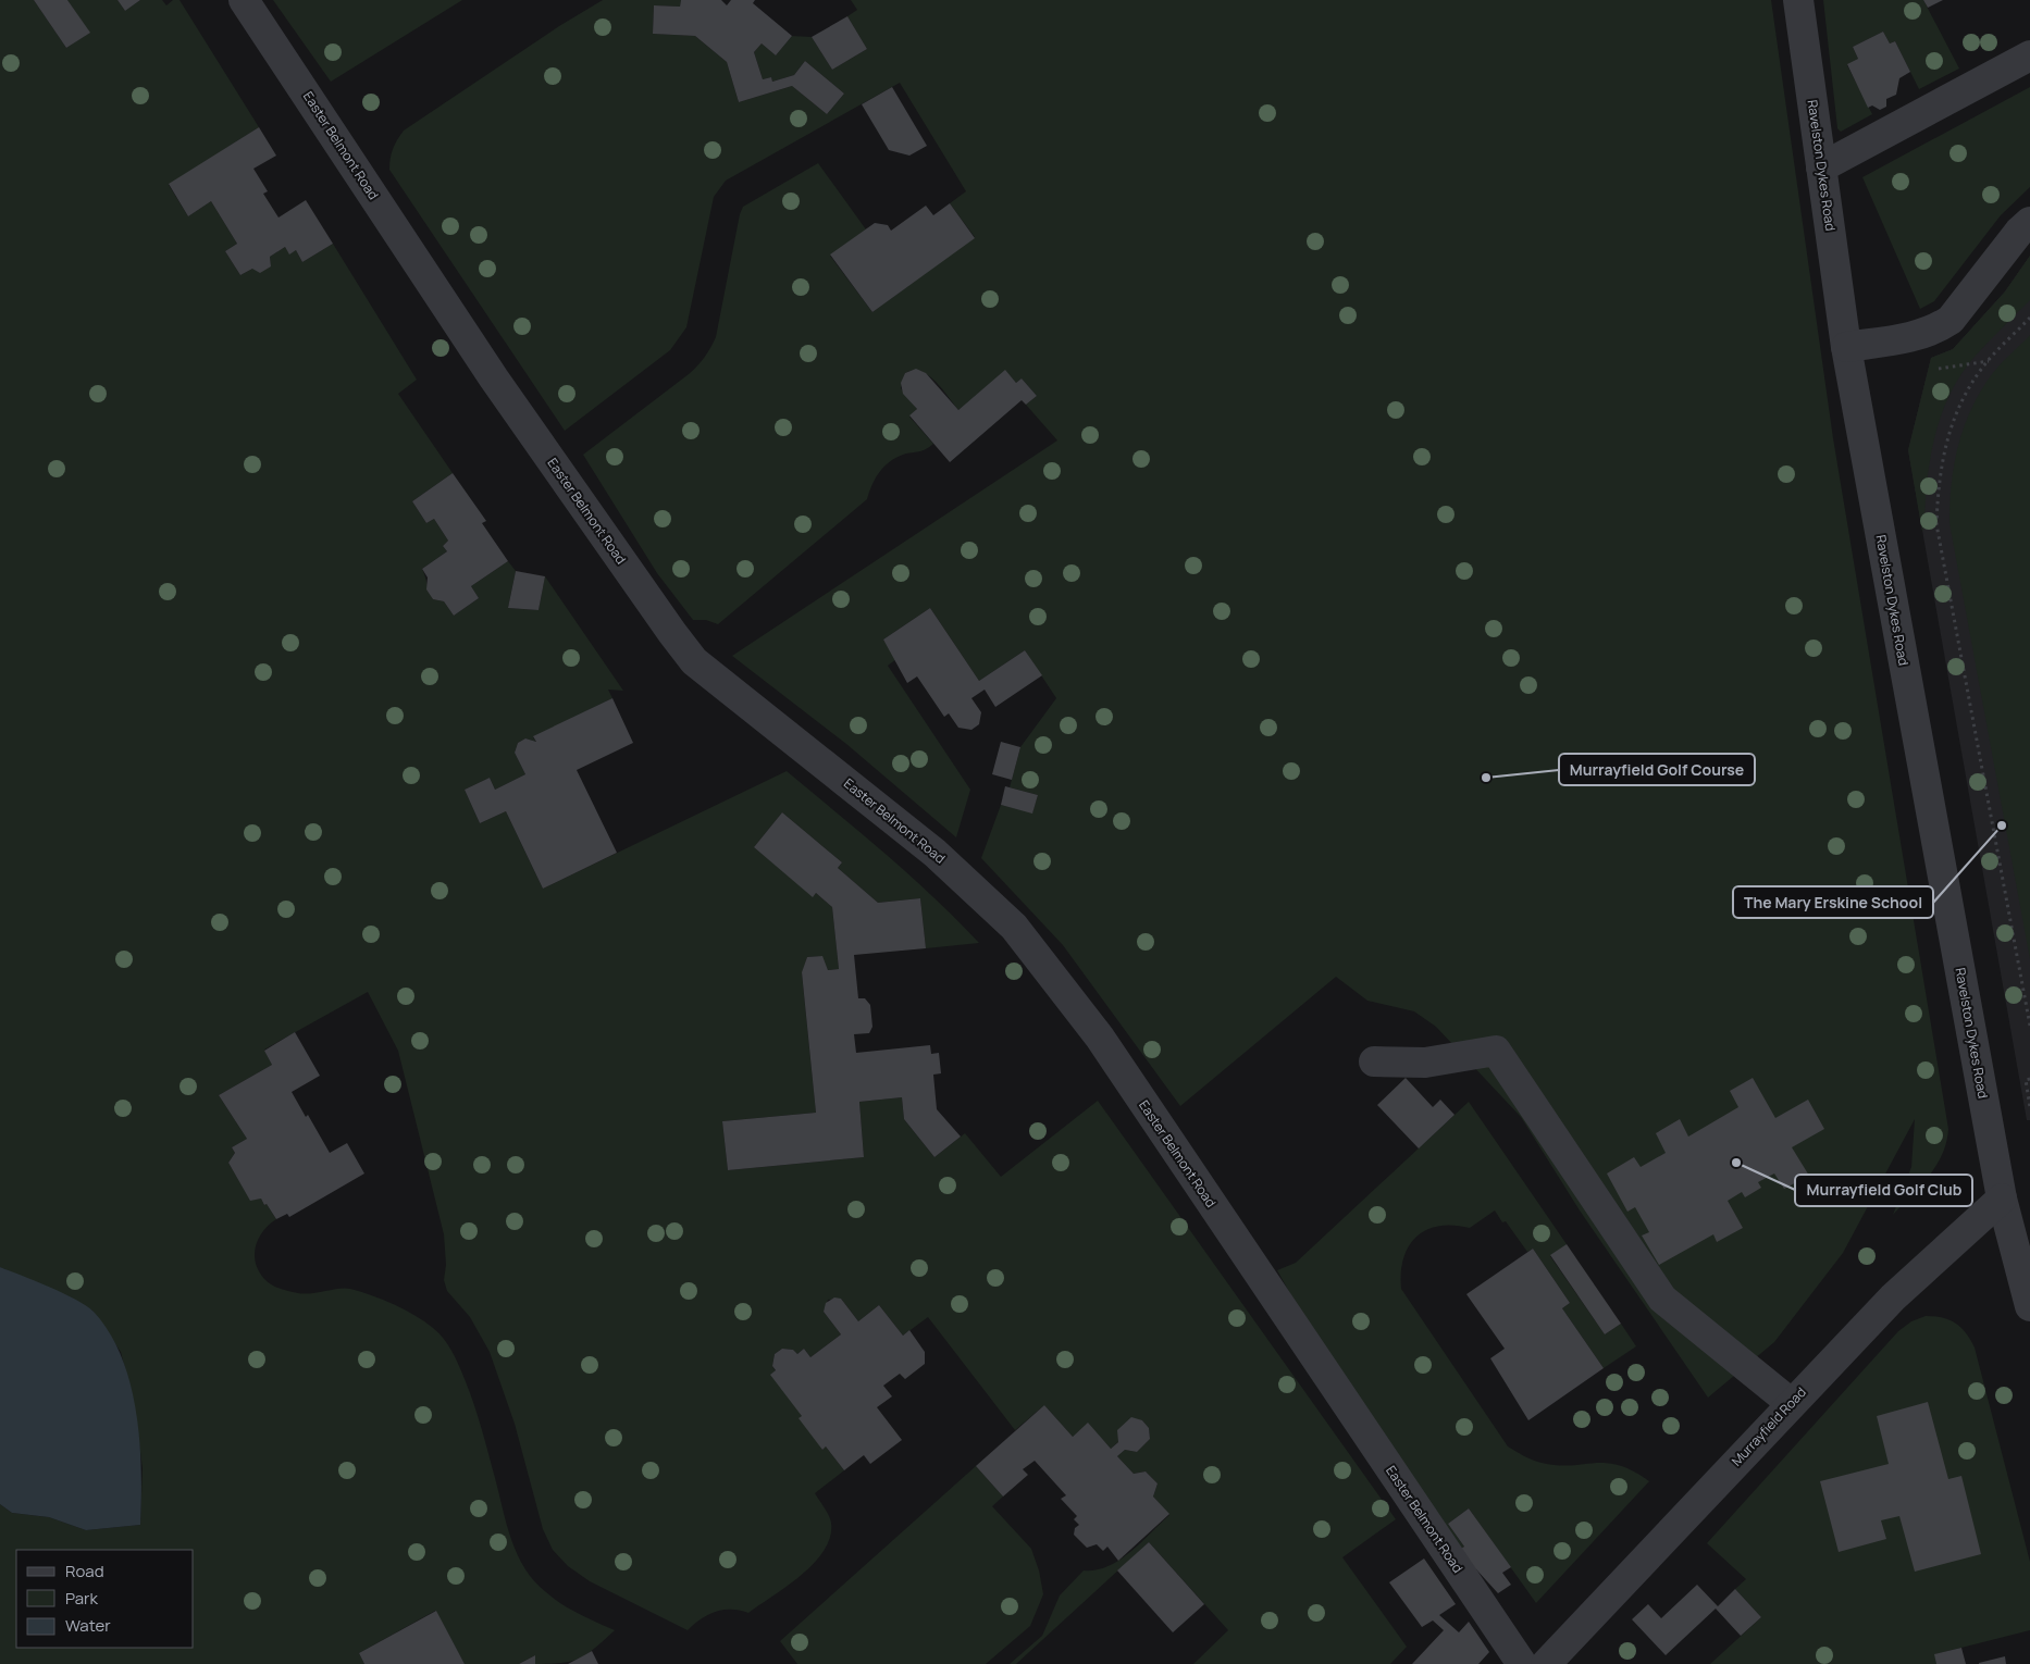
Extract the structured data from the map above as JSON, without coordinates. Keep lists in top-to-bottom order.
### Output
{
  "streets": {
    "street": ["Easter Belmont Road", "Ravelston Dykes Road", "Murrayfield Road"]
  },
  "crossings": [
    ["Ravelston Dykes Road", "Murrayfield Road"]
  ],
  "places": ["Murrayfield Golf Course", "The Mary Erskine School", "Murrayfield Golf Club"],
  "legend": ["Road", "Park", "Water"]
}
